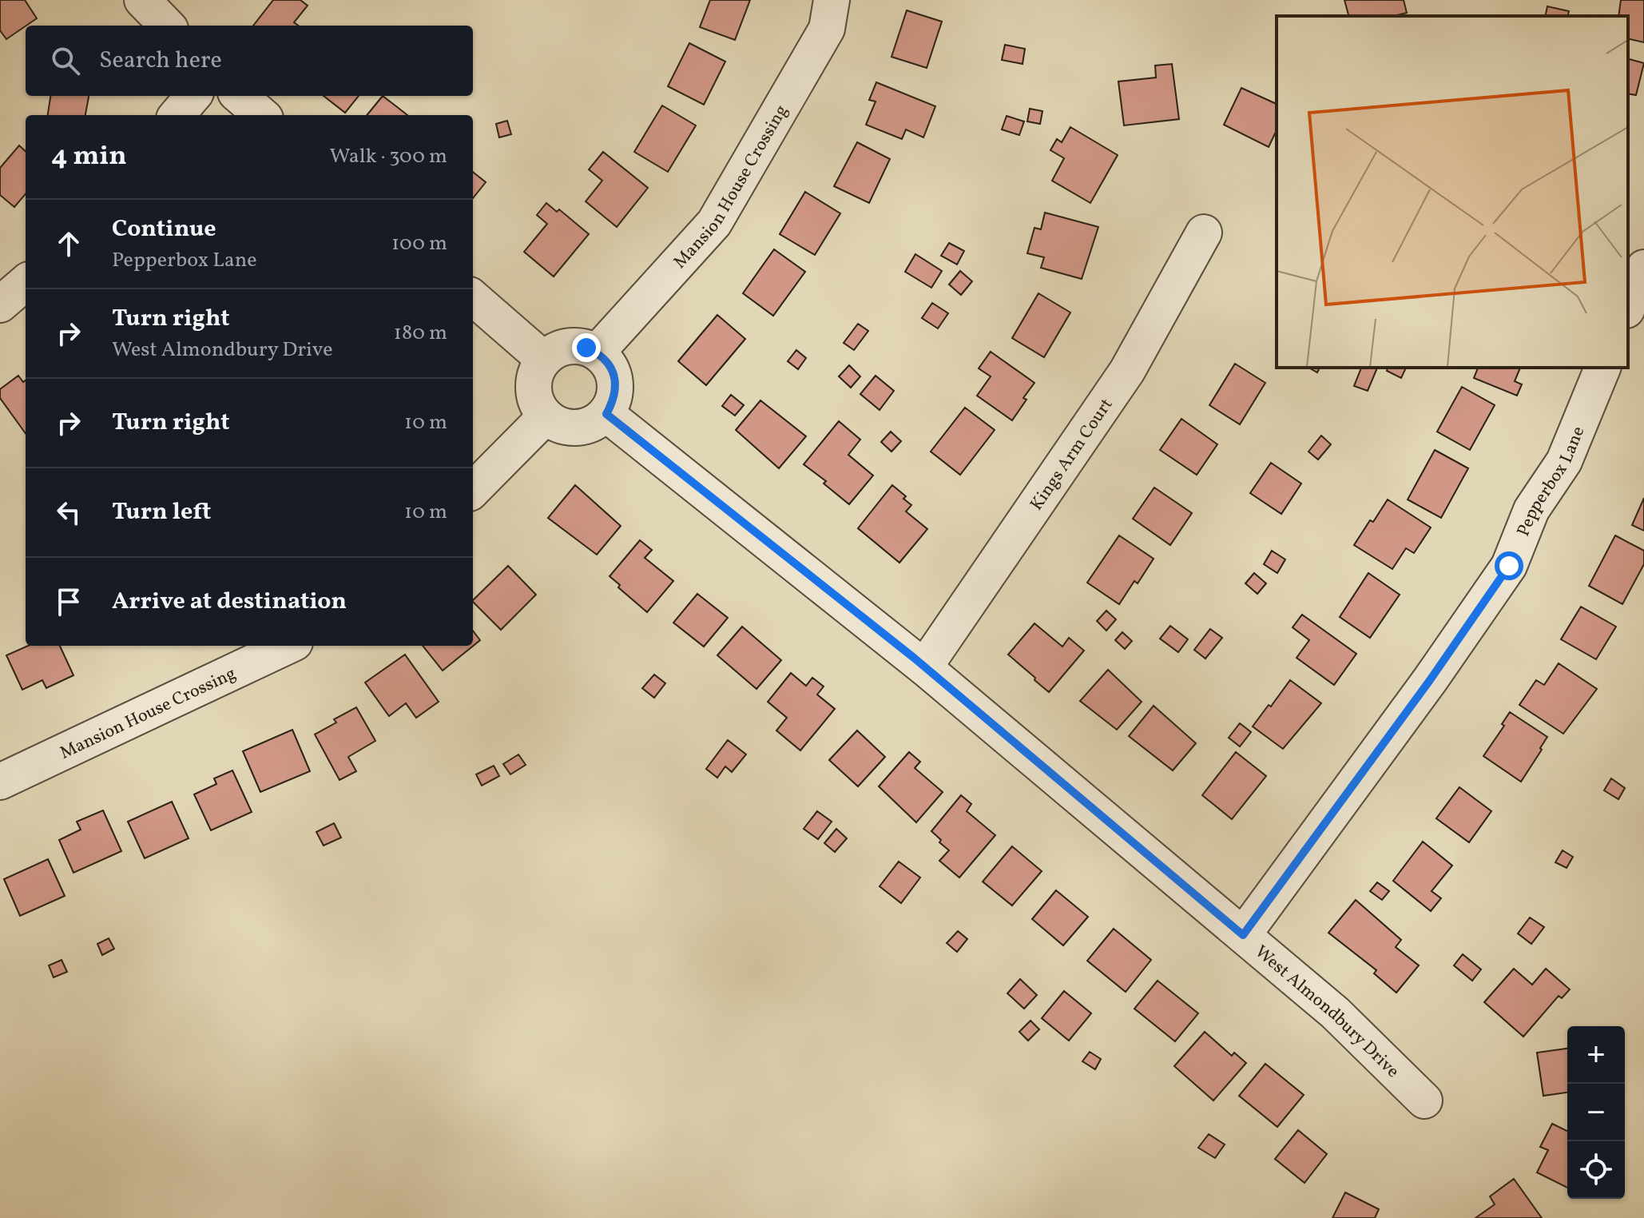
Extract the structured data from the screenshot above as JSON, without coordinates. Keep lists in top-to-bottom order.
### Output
{
  "streets": {
    "street": [
      "Mansion House Crossing",
      "Kings Arm Court",
      "Pepperbox Lane",
      "West Almondbury Drive"
    ]
  },
  "crossings": [
    ["Mansion House Crossing", "West Almondbury Drive"],
    ["Kings Arm Court", "West Almondbury Drive"],
    ["Pepperbox Lane", "West Almondbury Drive"]
  ],
  "page": {
    "search": "Search here",
    "heading": ["4 min", "Walk · 300 m"],
    "list": [
      ["Continue", "Pepperbox Lane", "100 m"],
      ["Turn right", "West Almondbury Drive", "180 m"],
      ["Turn right", "10 m"],
      ["Turn left", "10 m"],
      "Arrive at destination"
    ],
    "map_buttons": ["+", "−"]
  }
}
